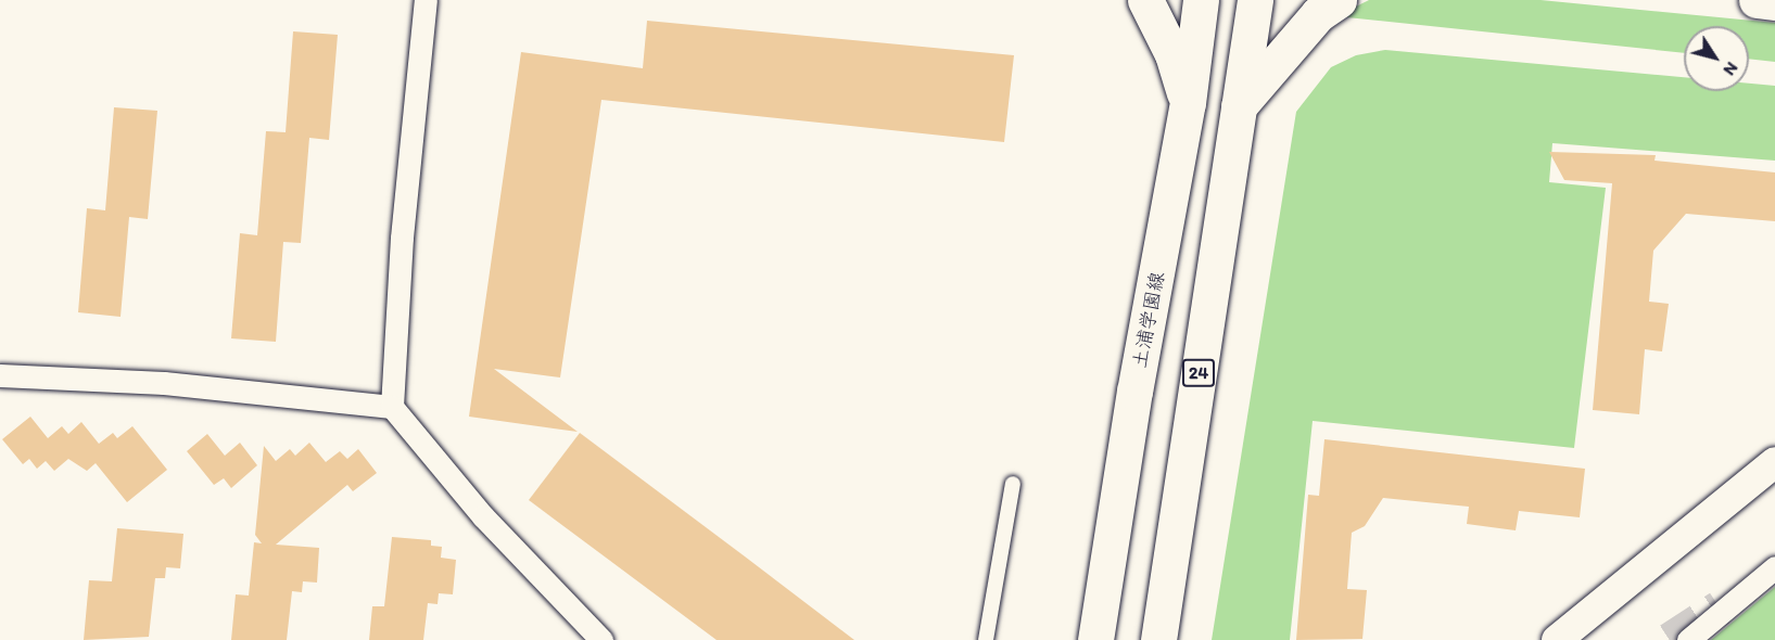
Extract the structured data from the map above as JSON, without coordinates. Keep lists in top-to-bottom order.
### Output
{
  "streets": {
    "main road": ["土浦学園線", "24"]
  },
  "north": "bottom right"
}
